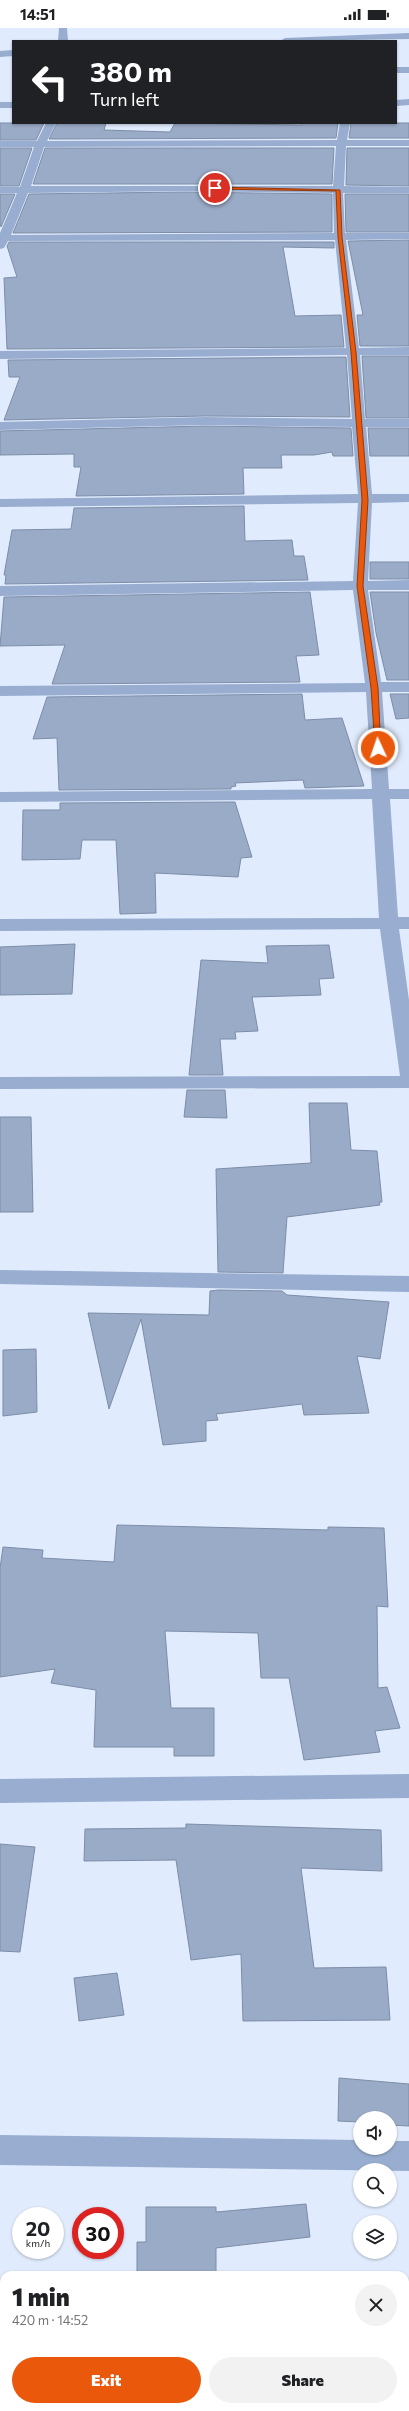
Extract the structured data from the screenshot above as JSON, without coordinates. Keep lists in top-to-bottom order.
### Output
{
  "page": {
    "status": "14:51",
    "turn": ["380 m", "Turn left"],
    "speed": "20 km/h",
    "limit": "30",
    "heading": ["1 min", "420 m · 14:52"],
    "buttons": ["Exit", "Share"]
  }
}
